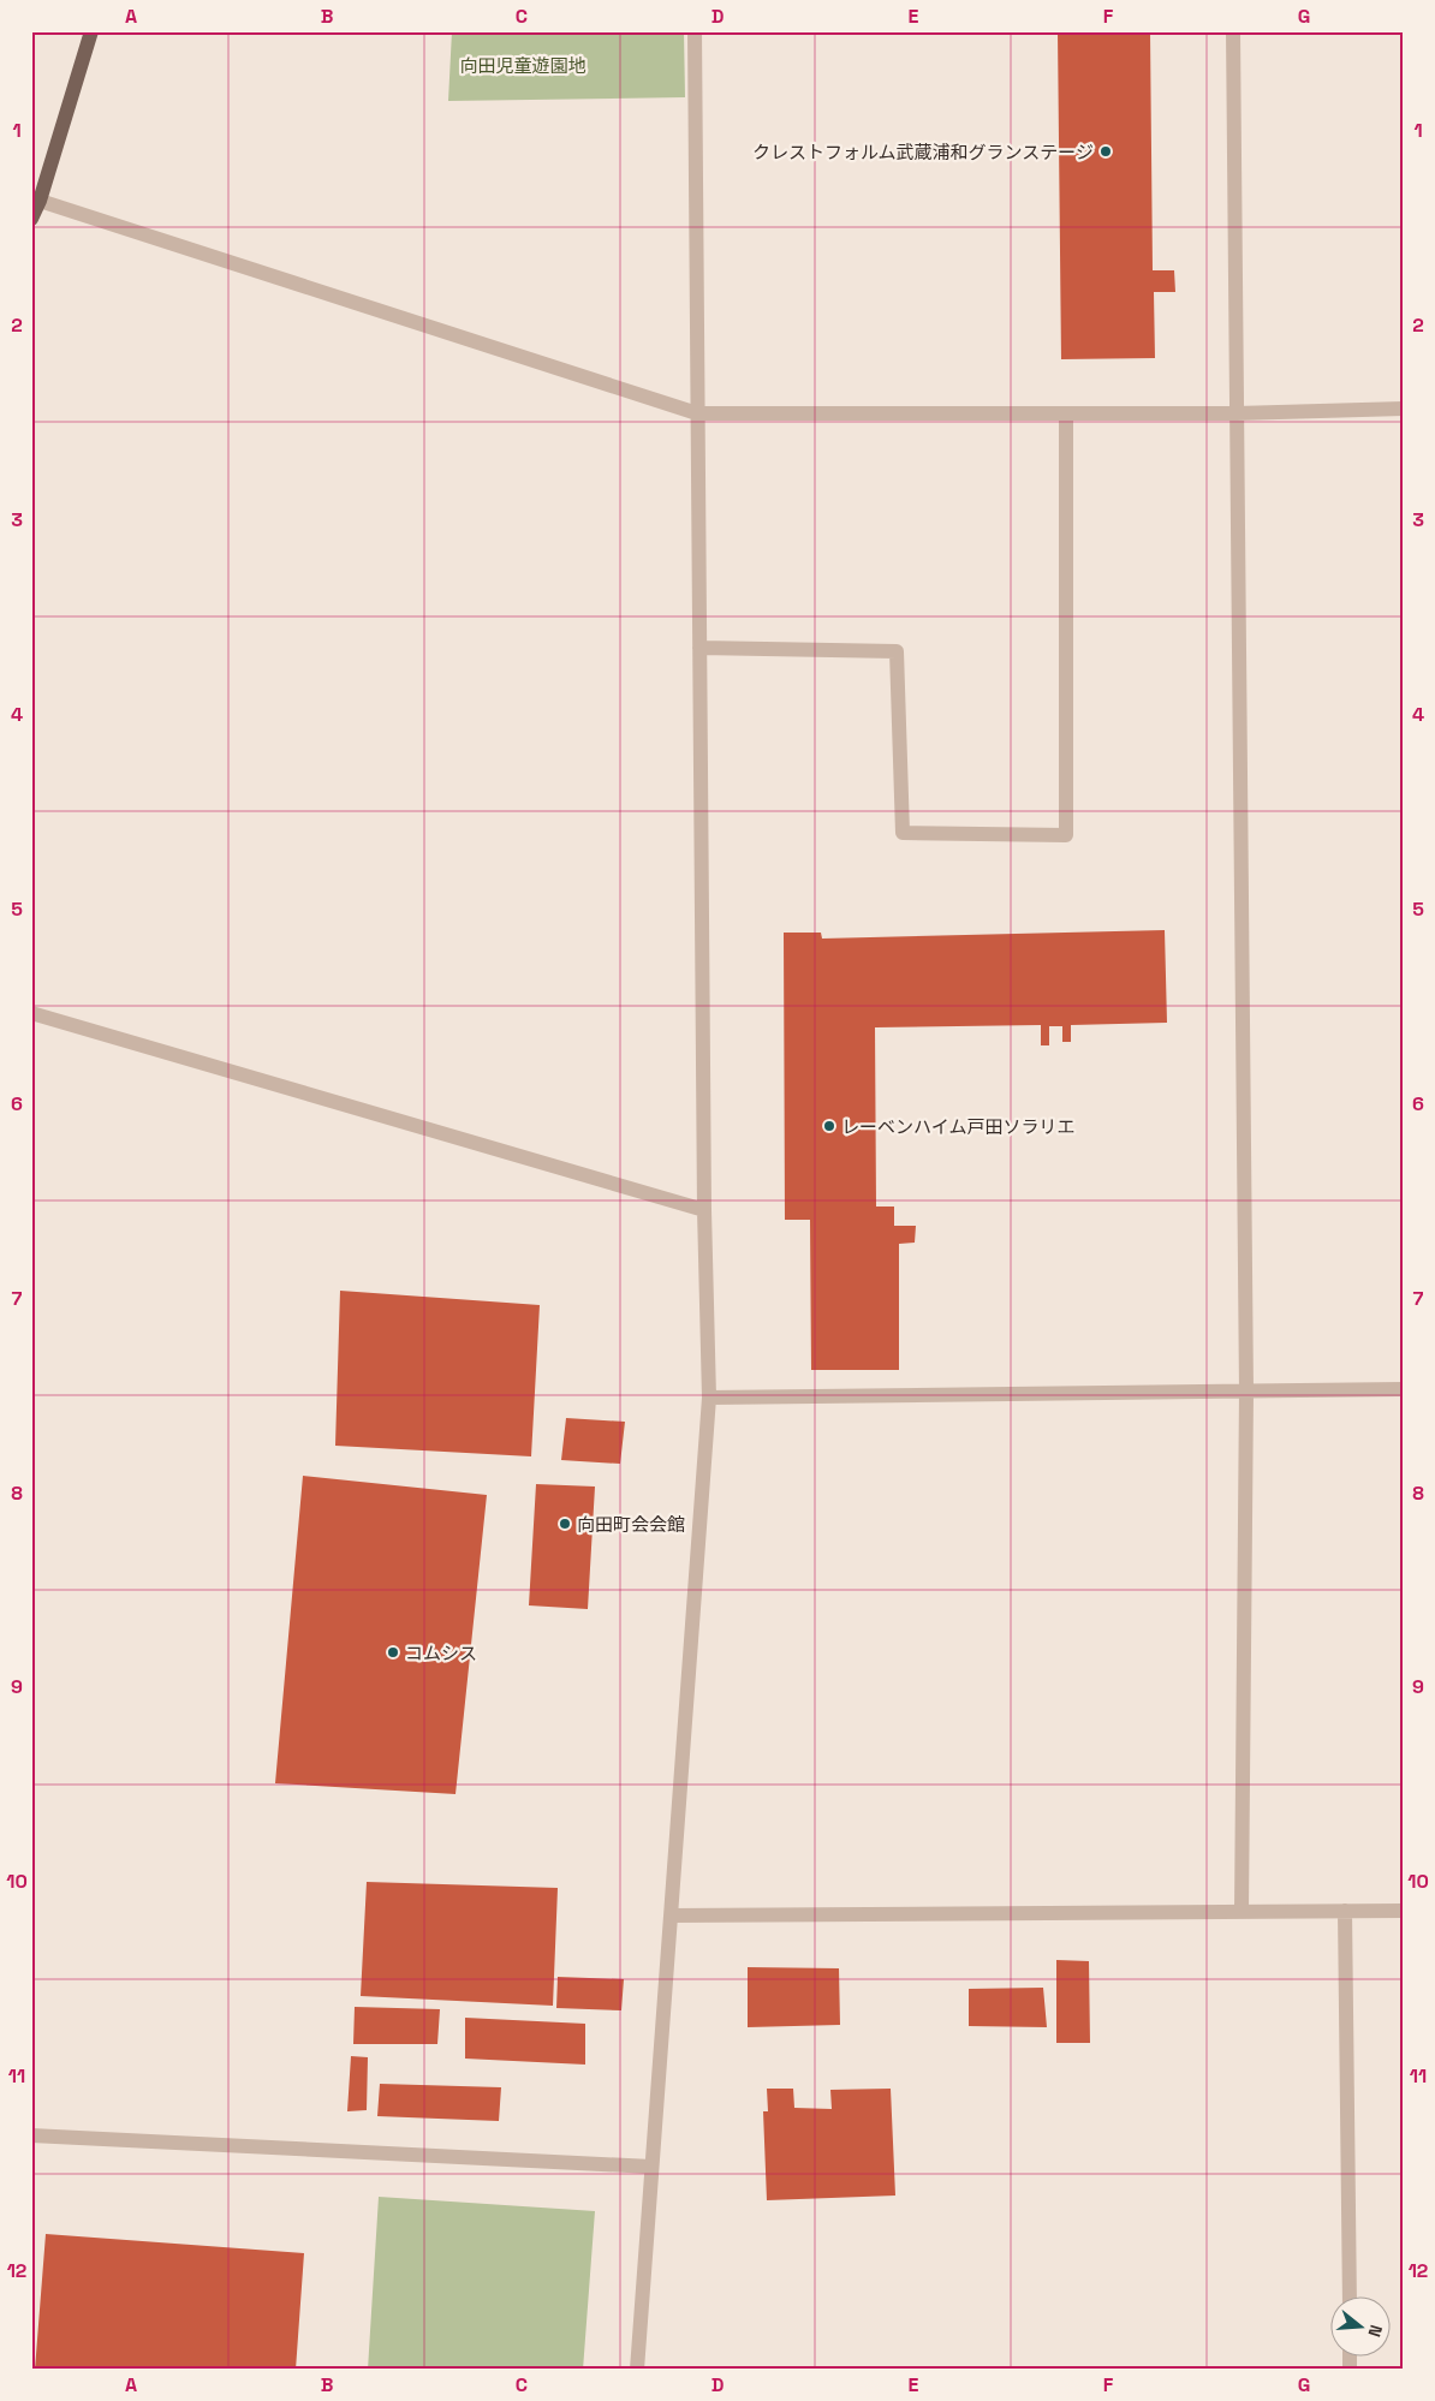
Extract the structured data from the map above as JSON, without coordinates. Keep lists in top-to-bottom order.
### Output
{
  "parks": ["向田児童遊園地"],
  "places": [
    "クレストフォルム武蔵浦和グランステージ",
    "レーベンハイム戸田ソラリエ",
    "向田町会会館",
    "コムシス"
  ],
  "north": "right",
  "grid": {
    "columns": [
      "A",
      "B",
      "C",
      "D",
      "E",
      "F",
      "G"
    ],
    "rows": [
      "1",
      "2",
      "3",
      "4",
      "5",
      "6",
      "7",
      "8",
      "9",
      "10",
      "11",
      "12"
    ]
  }
}
